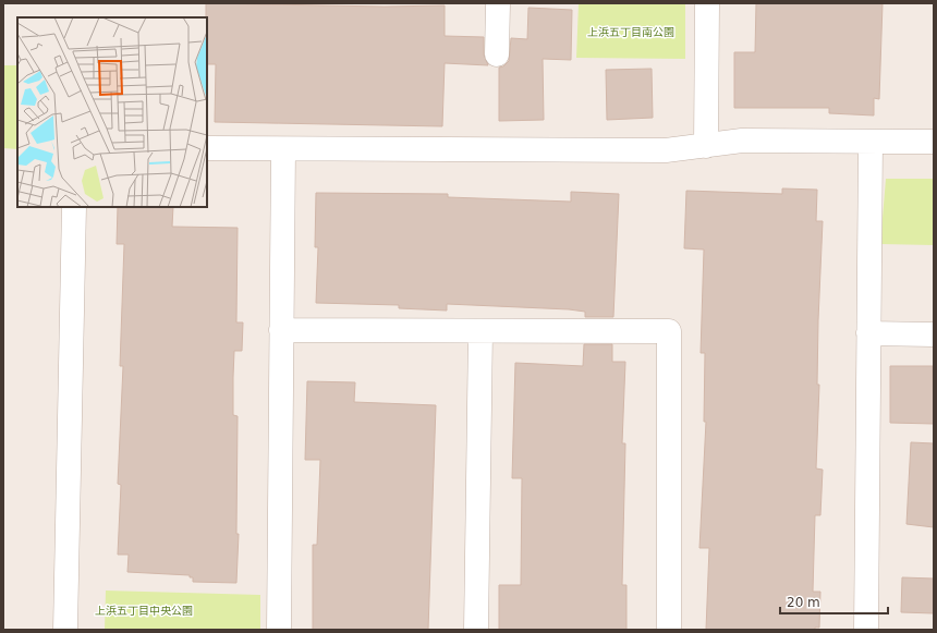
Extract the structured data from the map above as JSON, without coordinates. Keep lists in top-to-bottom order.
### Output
{
  "parks": ["上浜五丁目南公園", "上浜五丁目中央公園"],
  "scale_bar": "20 m"
}
